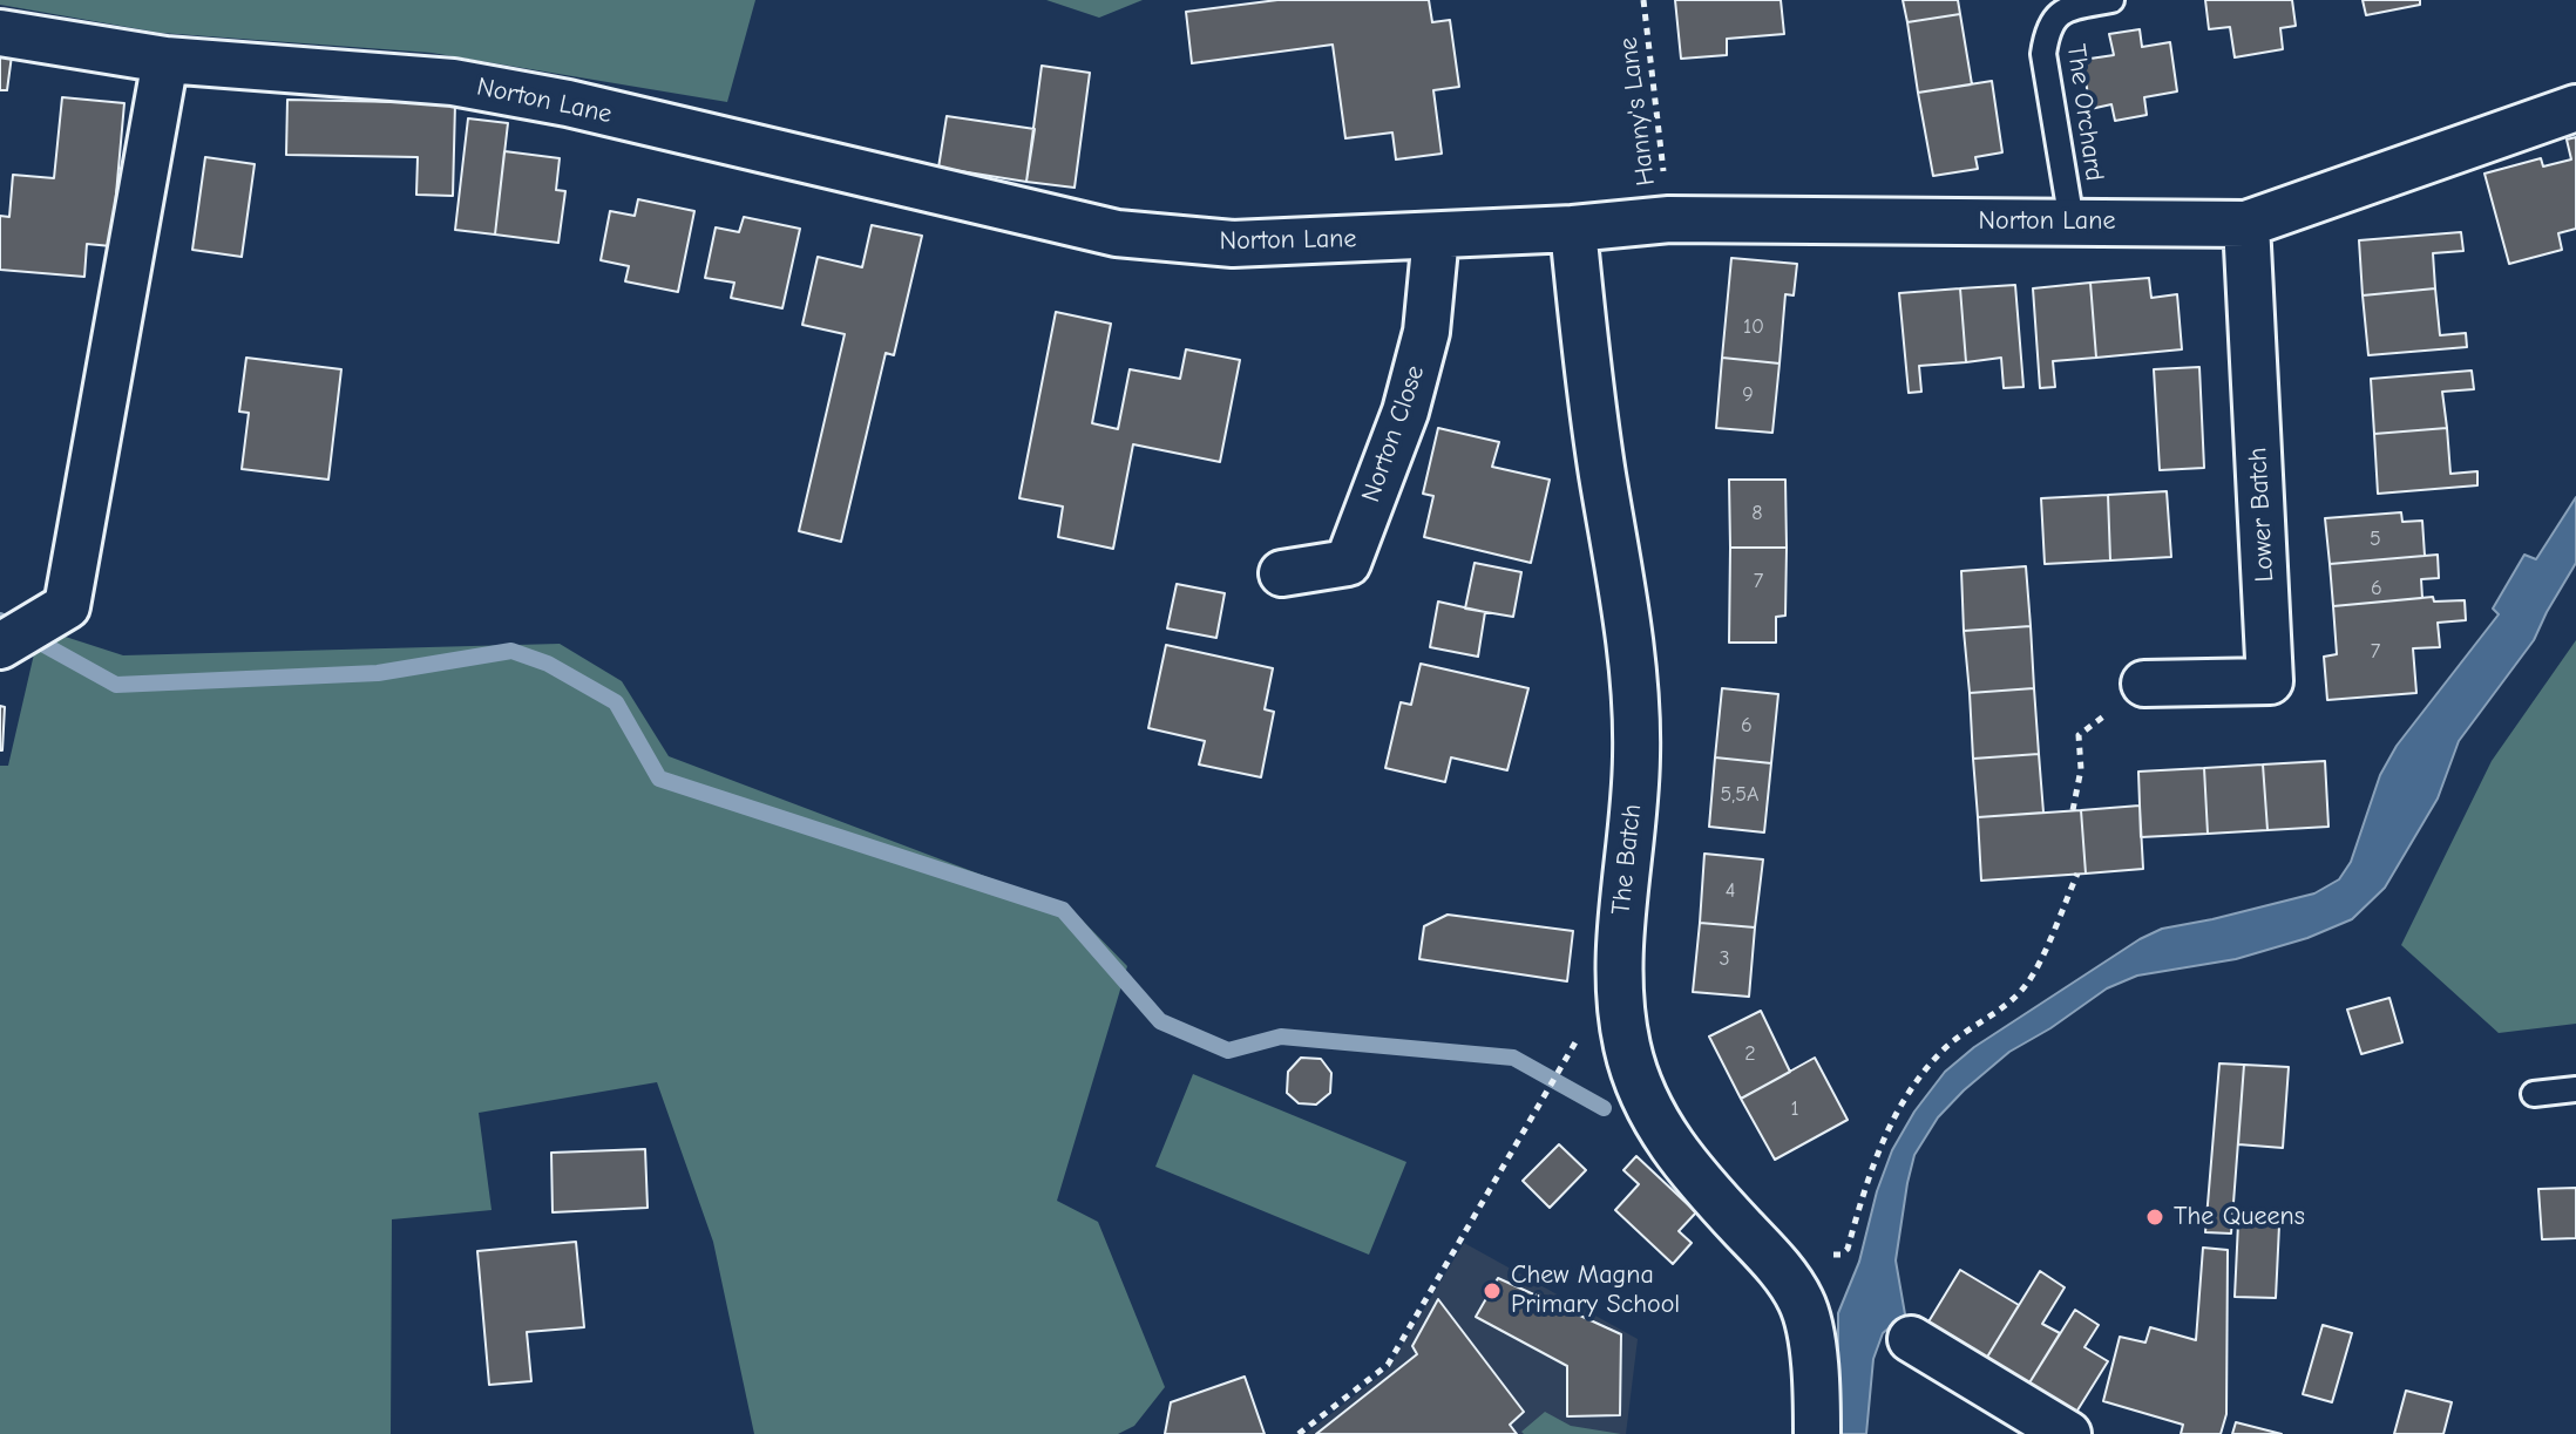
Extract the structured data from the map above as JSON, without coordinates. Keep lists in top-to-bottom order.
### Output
{
  "streets": {
    "street": [
      "Norton Lane",
      "Norton Close",
      "Lower Batch",
      "The Batch"
    ],
    "lane": ["The Orchard"],
    "path": ["Hanny's Lane"]
  },
  "crossings": [
    ["Norton Lane", "Hanny's Lane"],
    ["Norton Lane", "The Orchard"],
    ["Norton Lane", "Norton Close"],
    ["Norton Lane", "Lower Batch"],
    ["Norton Lane", "The Batch"]
  ],
  "places": ["The Queens", "Chew Magna Primary School"],
  "house_numbers": [
    "10",
    "9",
    "8",
    "5",
    "7",
    "6",
    "7",
    "6",
    "5,5A",
    "4",
    "3",
    "2",
    "1"
  ]
}
